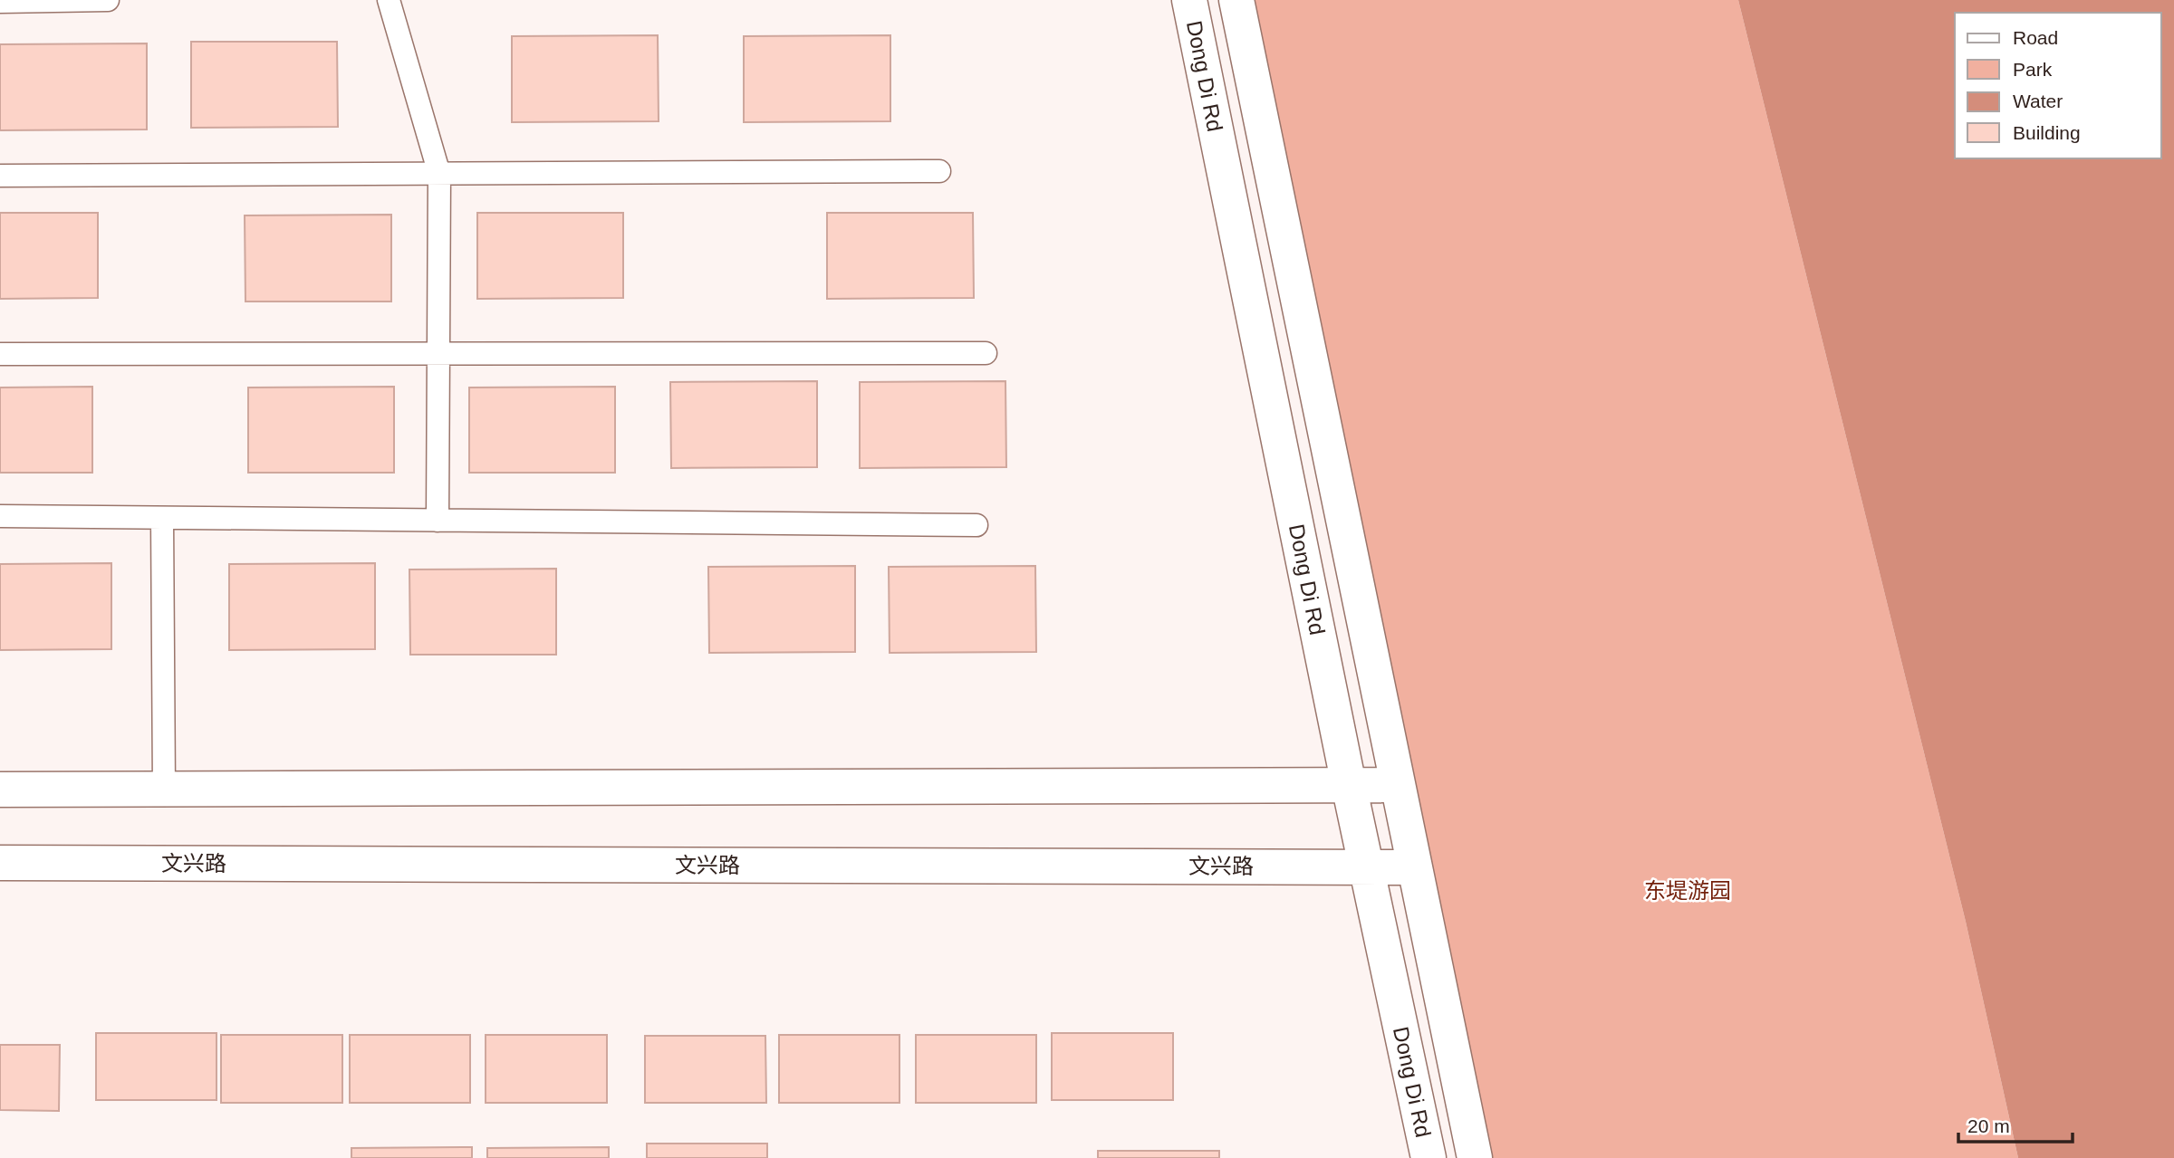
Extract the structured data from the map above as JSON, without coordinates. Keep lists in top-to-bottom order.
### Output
{
  "streets": {
    "main road": ["Dong Di Rd", "文兴路"]
  },
  "crossings": [
    ["Dong Di Rd", "文兴路"]
  ],
  "parks": ["东堤游园"],
  "legend": [
    "Road",
    "Park",
    "Water",
    "Building"
  ],
  "scale_bar": "20 m"
}
